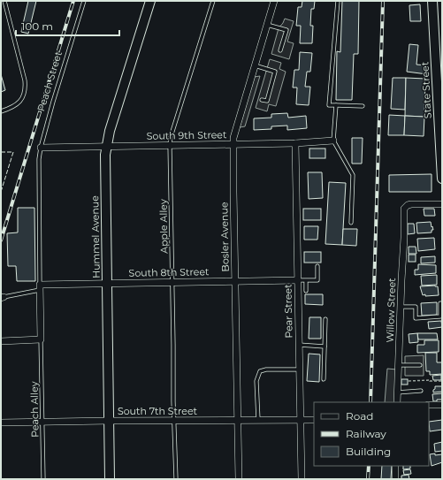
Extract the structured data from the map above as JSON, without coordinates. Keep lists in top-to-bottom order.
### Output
{
  "streets": {
    "main road": ["State Street", "Hummel Avenue"],
    "street": [
      "South 9th Street",
      "Bosler Avenue",
      "South 8th Street",
      "Willow Street",
      "Pear Street",
      "South 7th Street"
    ],
    "lane": ["Peach Street", "Apple Alley", "Peach Alley"]
  },
  "crossings": [
    ["Peach Street", "South 9th Street"],
    ["South 9th Street", "Apple Alley"],
    ["South 9th Street", "Hummel Avenue"],
    ["South 9th Street", "Bosler Avenue"],
    ["South 9th Street", "Pear Street"],
    ["Apple Alley", "South 8th Street"],
    ["Apple Alley", "South 7th Street"],
    ["Hummel Avenue", "South 8th Street"],
    ["Hummel Avenue", "South 7th Street"],
    ["Bosler Avenue", "South 8th Street"],
    ["Bosler Avenue", "South 7th Street"],
    ["South 8th Street", "Pear Street"],
    ["Pear Street", "South 7th Street"],
    ["Peach Alley", "South 7th Street"]
  ],
  "legend": ["Road", "Railway", "Building"],
  "scale_bar": "100 m"
}
